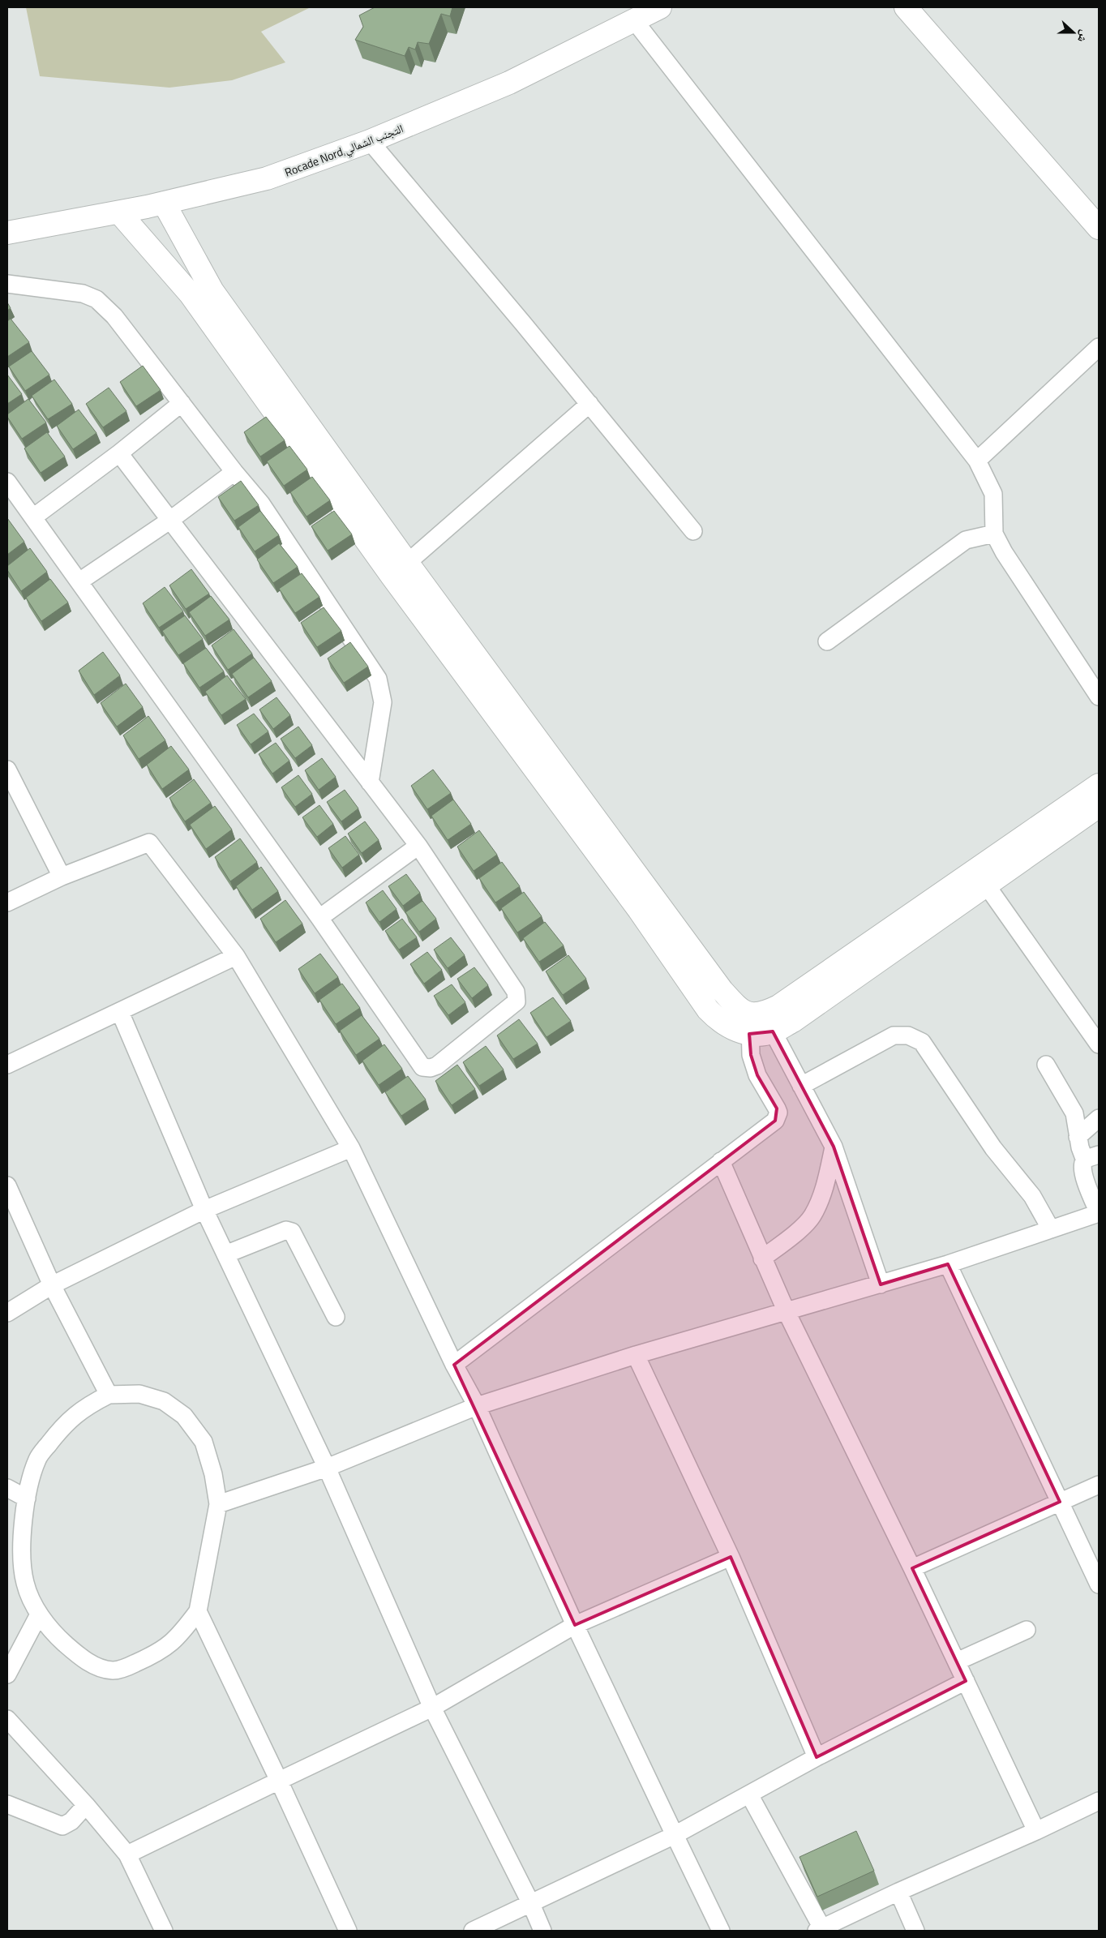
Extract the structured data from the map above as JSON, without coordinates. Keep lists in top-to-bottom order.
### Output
{
  "streets": {
    "street": ["Rocade Nord,التجنب الشمالي"]
  },
  "north": "right"
}
